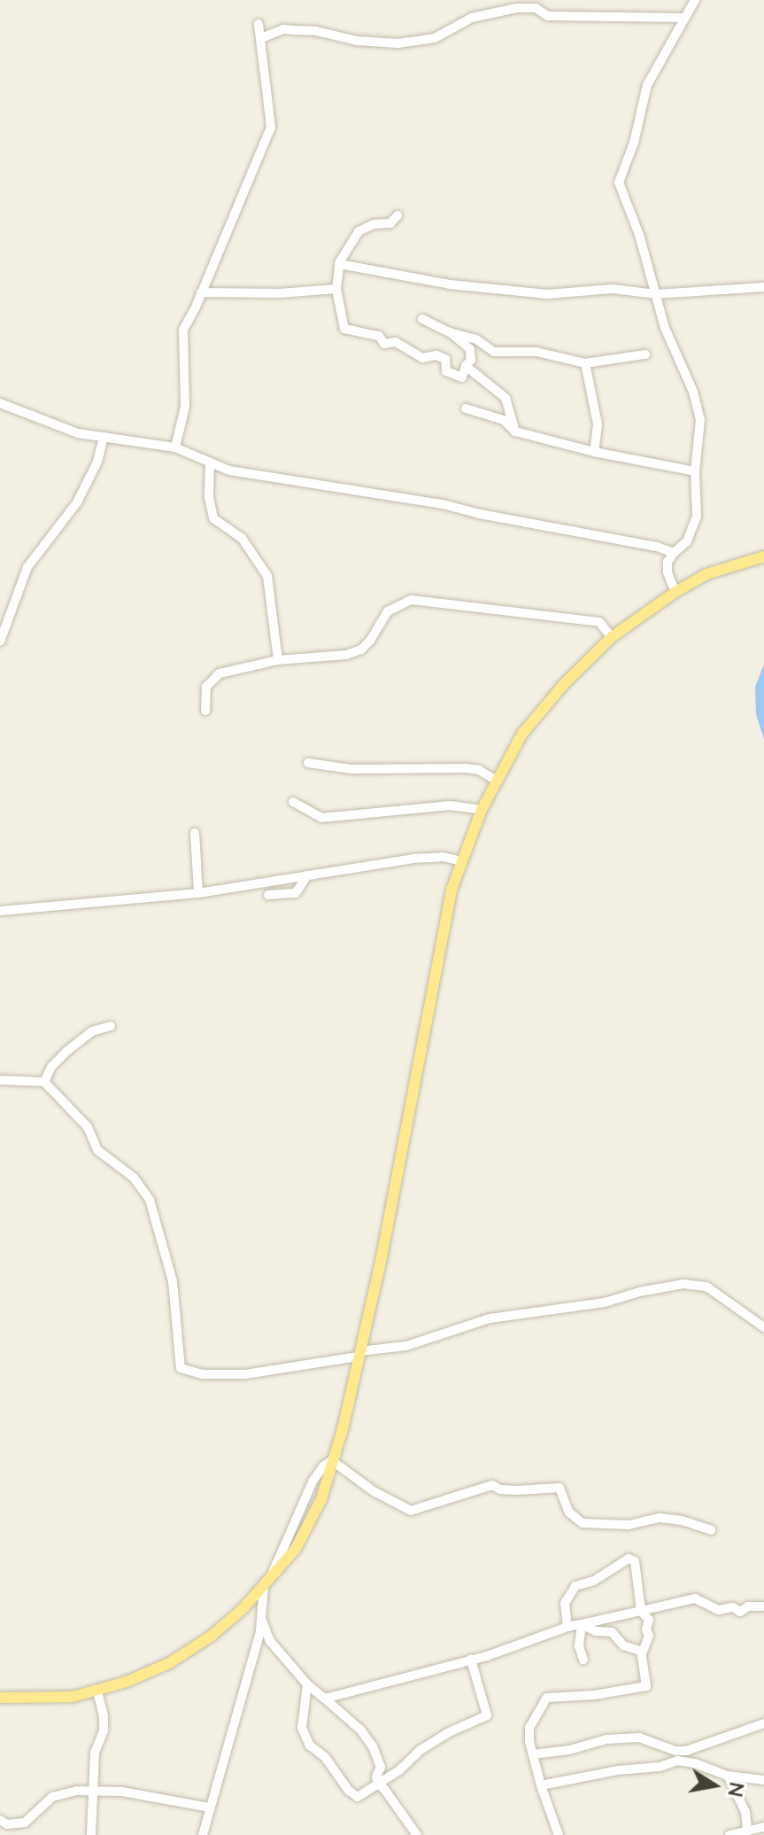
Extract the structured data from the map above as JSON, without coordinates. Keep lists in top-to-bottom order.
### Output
{
  "north": "right"
}
